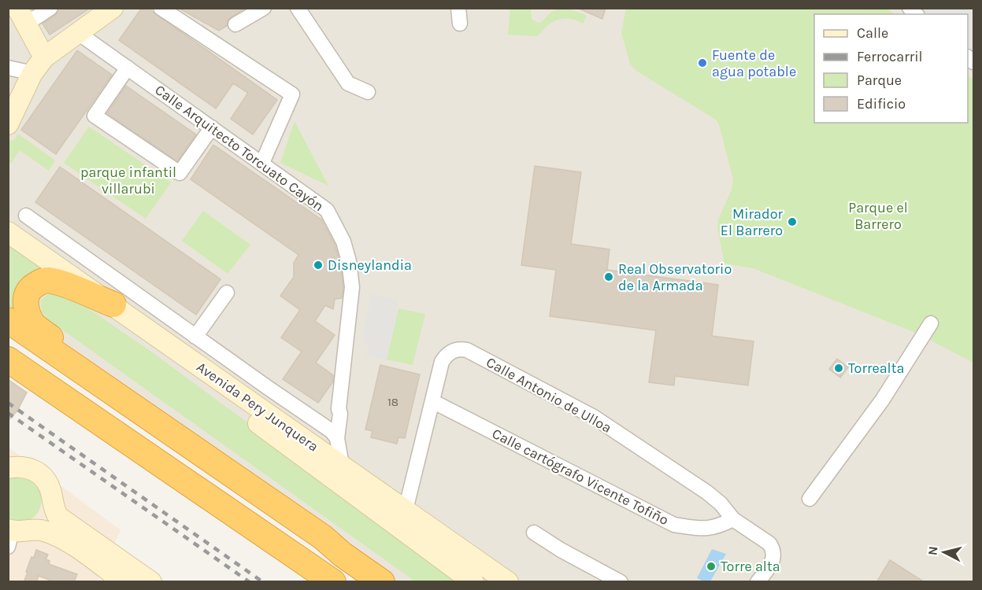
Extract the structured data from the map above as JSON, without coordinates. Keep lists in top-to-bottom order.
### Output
{
  "streets": {
    "street": [
      "Calle Arquitecto Torcuato Cayón",
      "Calle Antonio de Ulloa",
      "Avenida Pery Junquera",
      "Calle cartógrafo Vicente Tofiño"
    ]
  },
  "crossings": [
    ["Calle Arquitecto Torcuato Cayón", "Avenida Pery Junquera"],
    ["Calle Antonio de Ulloa", "Avenida Pery Junquera"],
    ["Calle Antonio de Ulloa", "Calle cartógrafo Vicente Tofiño"]
  ],
  "parks": ["parque infantil villarubi", "Parque el Barrero"],
  "places": [
    "Fuente de agua potable",
    "Mirador El Barrero",
    "Disneylandia",
    "Real Observatorio de la Armada",
    "Torrealta",
    "Torre alta"
  ],
  "house_numbers": ["18"],
  "legend": [
    "Calle",
    "Ferrocarril",
    "Parque",
    "Edificio"
  ],
  "north": "left"
}
